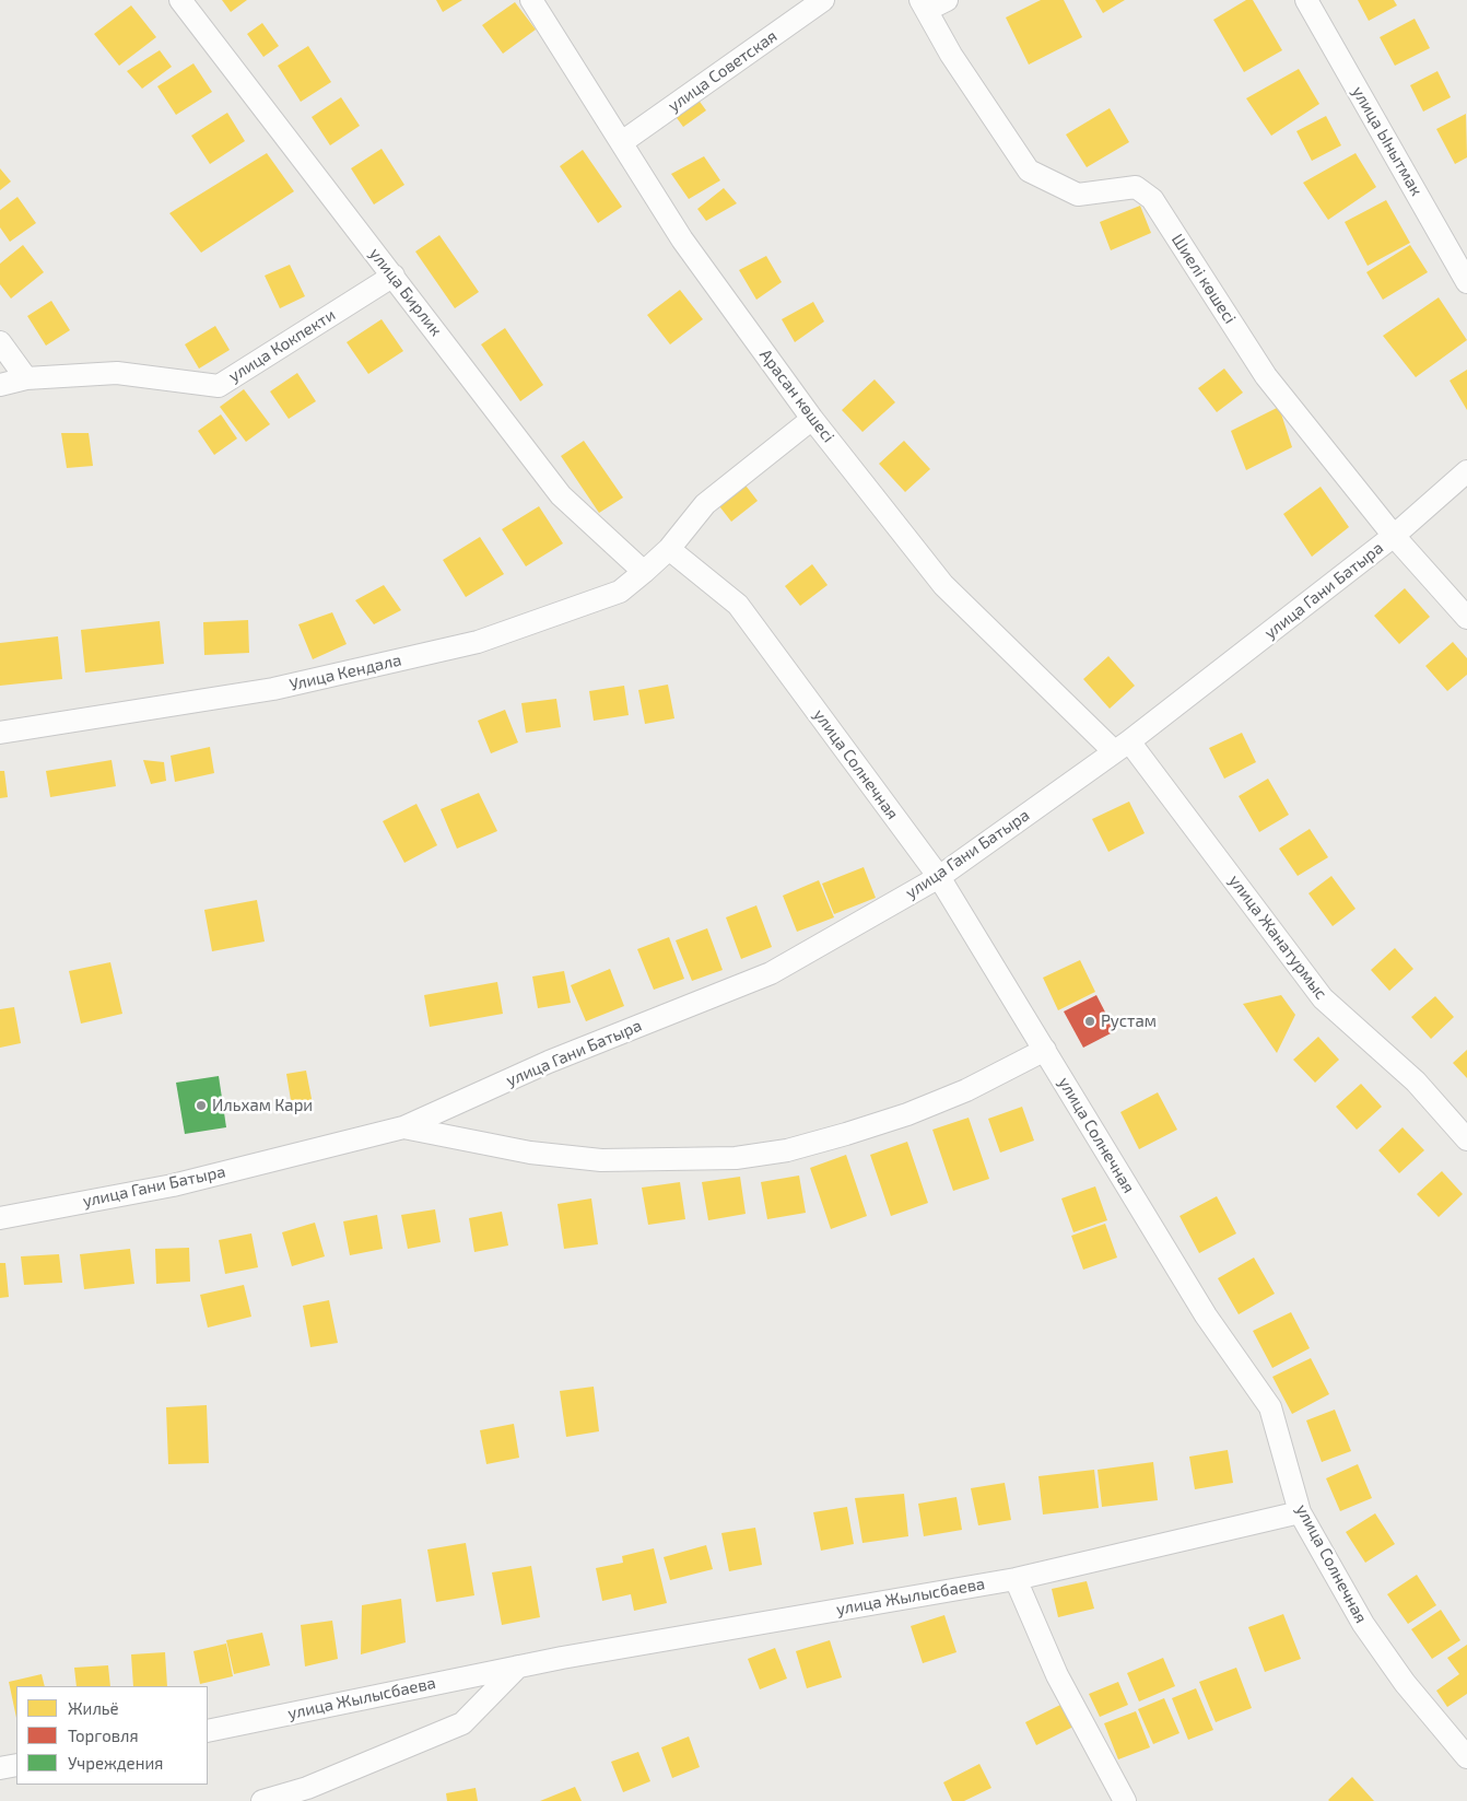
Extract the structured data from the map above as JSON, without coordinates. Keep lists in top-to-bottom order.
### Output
{
  "streets": {
    "street": [
      "улица Советская",
      "улица Ынытмак",
      "Шиелі көшесі",
      "улица Бирлик",
      "улица Кокпекти",
      "Арасан көшесі",
      "улица Гани Батыра",
      "Улица Кендала",
      "улица Солнечная",
      "улица Жанатурмыс",
      "улица Жылысбаева"
    ]
  },
  "crossings": [
    ["улица Советская", "Арасан көшесі"],
    ["Шиелі көшесі", "улица Гани Батыра"],
    ["улица Бирлик", "улица Кокпекти"],
    ["улица Бирлик", "Улица Кендала"],
    ["Арасан көшесі", "улица Гани Батыра"],
    ["Арасан көшесі", "Улица Кендала"],
    ["Арасан көшесі", "улица Жанатурмыс"],
    ["улица Гани Батыра", "улица Солнечная"],
    ["улица Гани Батыра", "улица Жанатурмыс"],
    ["Улица Кендала", "улица Солнечная"],
    ["улица Солнечная", "улица Жылысбаева"]
  ],
  "places": ["Рустам", "Ильхам Кари"],
  "legend": ["Жильё", "Торговля", "Учреждения"]
}
